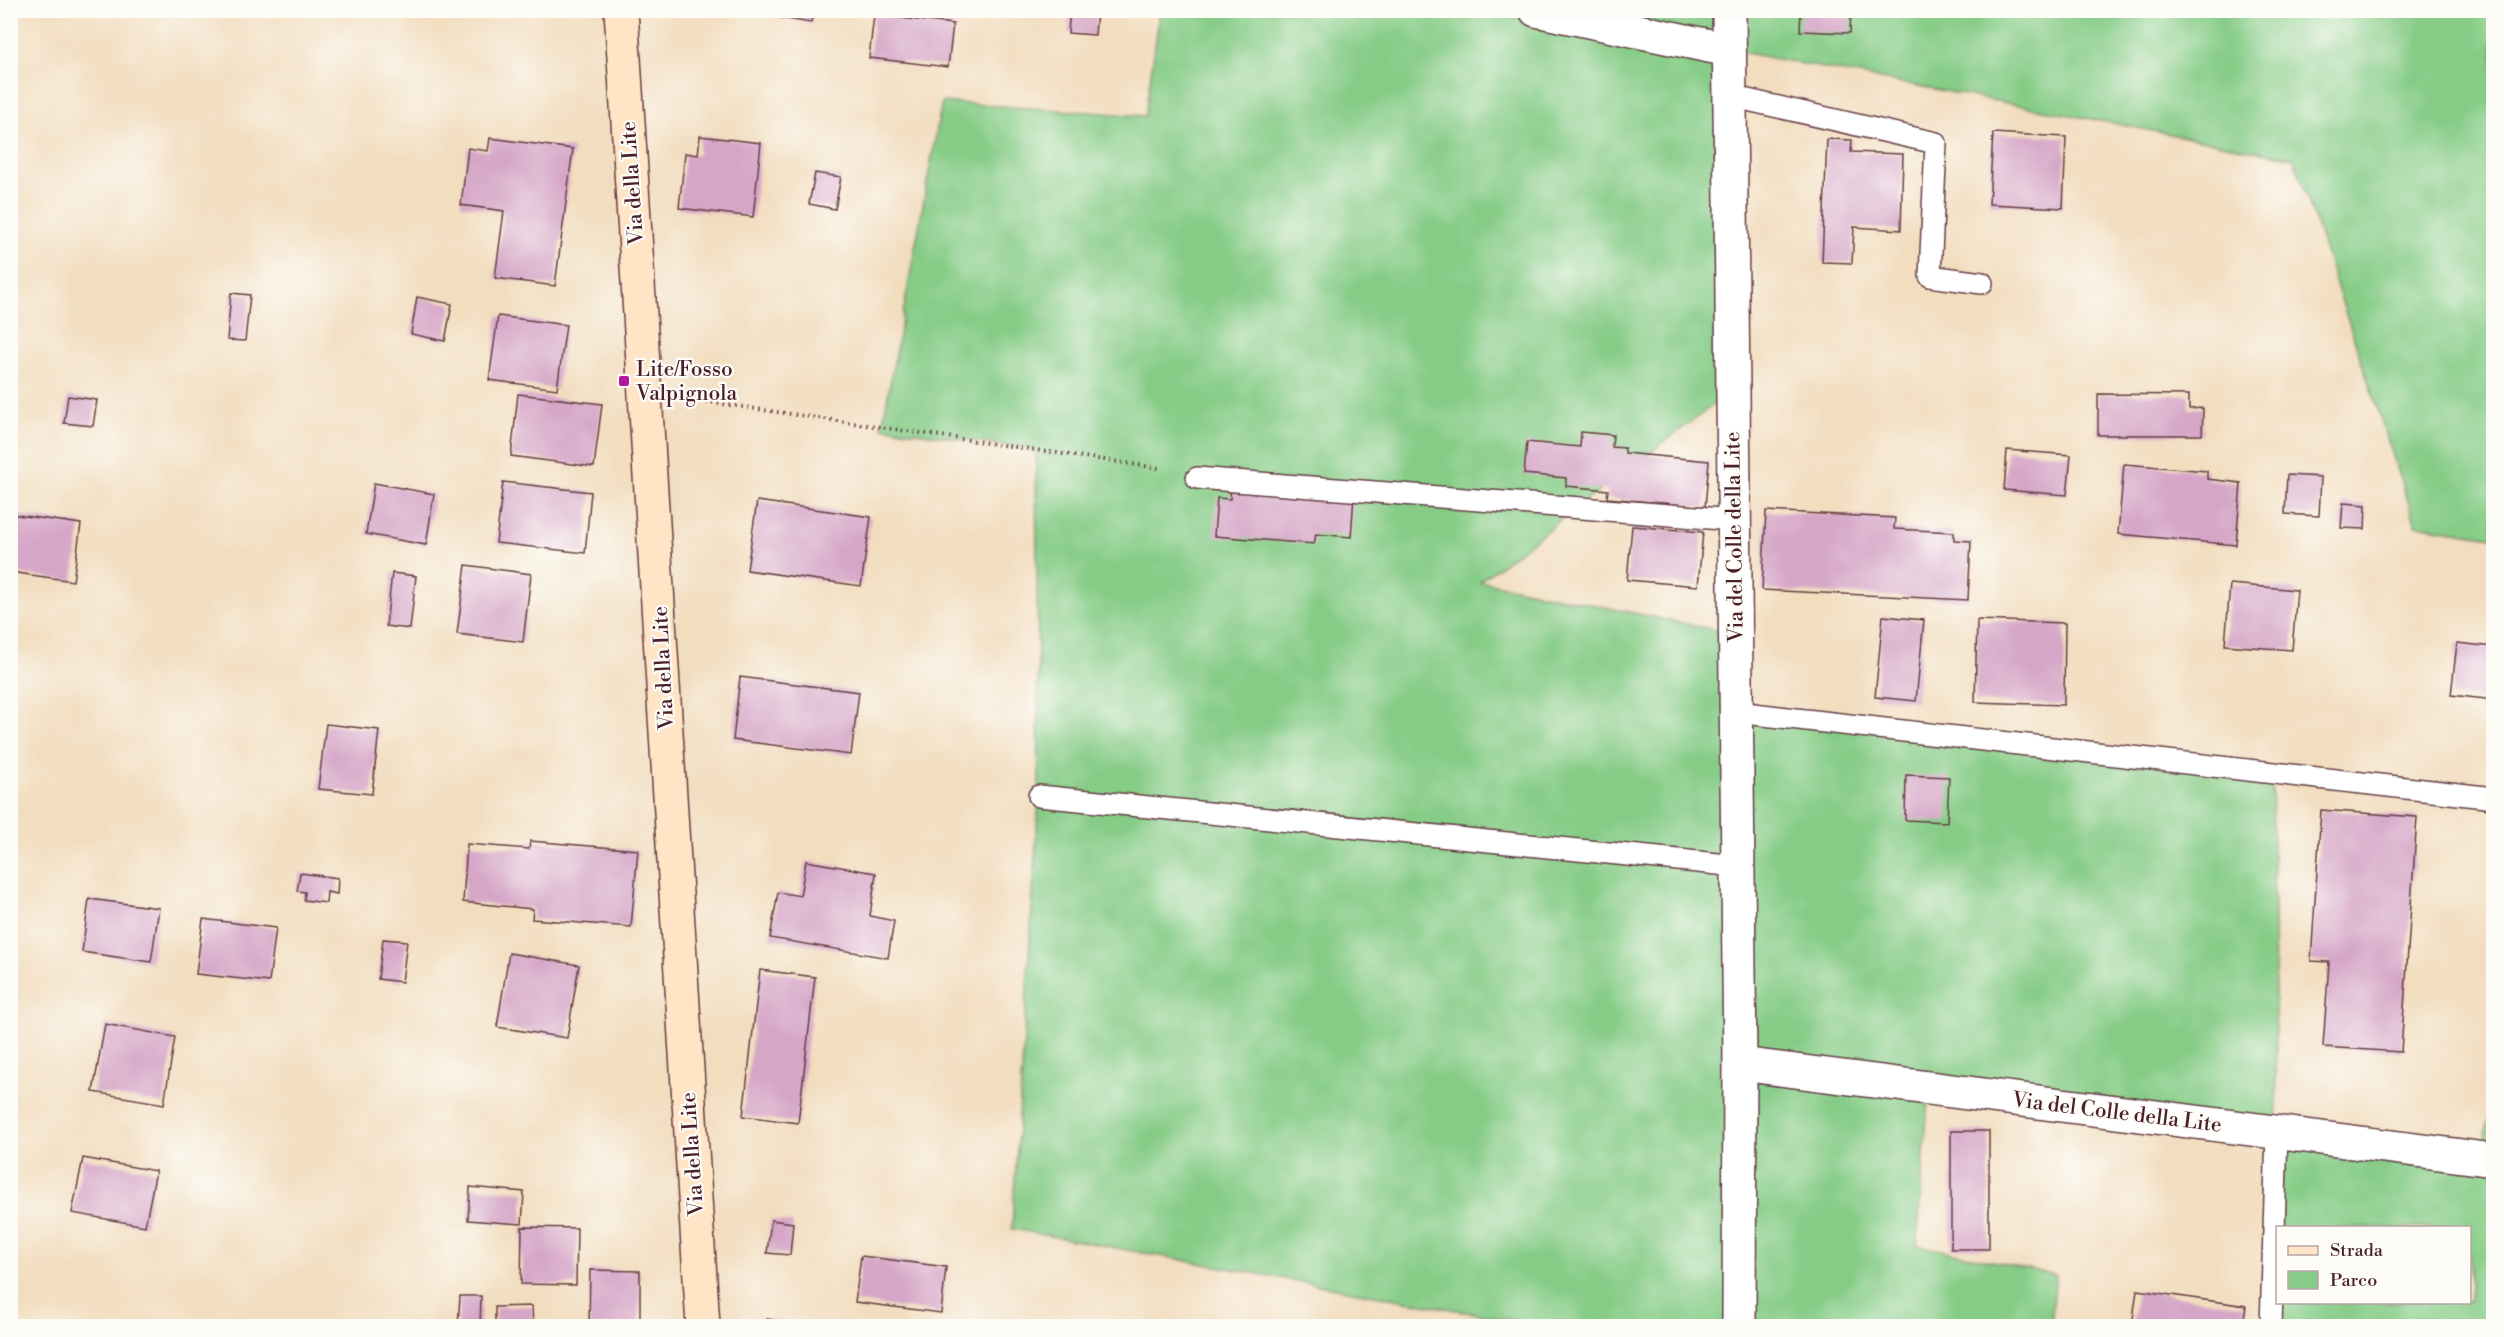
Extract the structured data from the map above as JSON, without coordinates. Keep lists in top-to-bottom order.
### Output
{
  "streets": {
    "street": ["Via della Lite", "Via del Colle della Lite"]
  },
  "places": {
    "transit": ["Lite/Fosso Valpignola"]
  },
  "legend": ["Strada", "Parco"]
}
